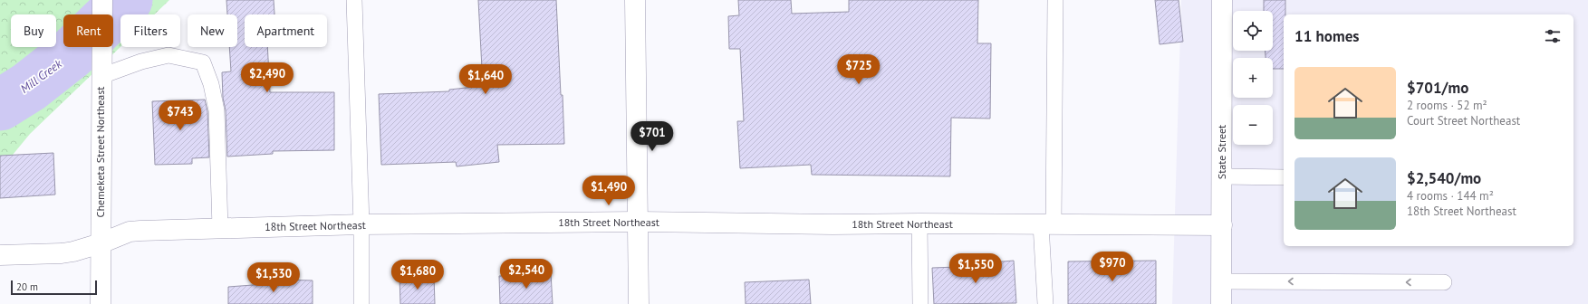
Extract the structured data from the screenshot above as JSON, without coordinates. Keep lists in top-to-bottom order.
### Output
{
  "streets": {
    "street": ["Chemeketa Street Northeast", "State Street", "18th Street Northeast"]
  },
  "crossings": [
    ["Chemeketa Street Northeast", "18th Street Northeast"],
    ["State Street", "18th Street Northeast"]
  ],
  "water": ["Mill Creek"],
  "scale_bar": "20 m",
  "page": {
    "map_buttons": ["+", "−"],
    "chip": [
      "Buy",
      "Rent",
      "Filters",
      "New",
      "Apartment"
    ],
    "heading": "11 homes",
    "price": [
      "$725",
      "$2,490",
      "$1,640",
      "$743",
      "$701",
      "$1,490",
      "$970",
      "$1,550",
      "$2,540",
      "$1,680",
      "$1,530"
    ],
    "list": [
      {
        "name": "$701/mo",
        "note": "2 rooms · 52 m² · Court Street Northeast"
      },
      {
        "name": "$2,540/mo",
        "note": "4 rooms · 144 m² · 18th Street Northeast"
      }
    ],
    "scale": "20 m"
  }
}
